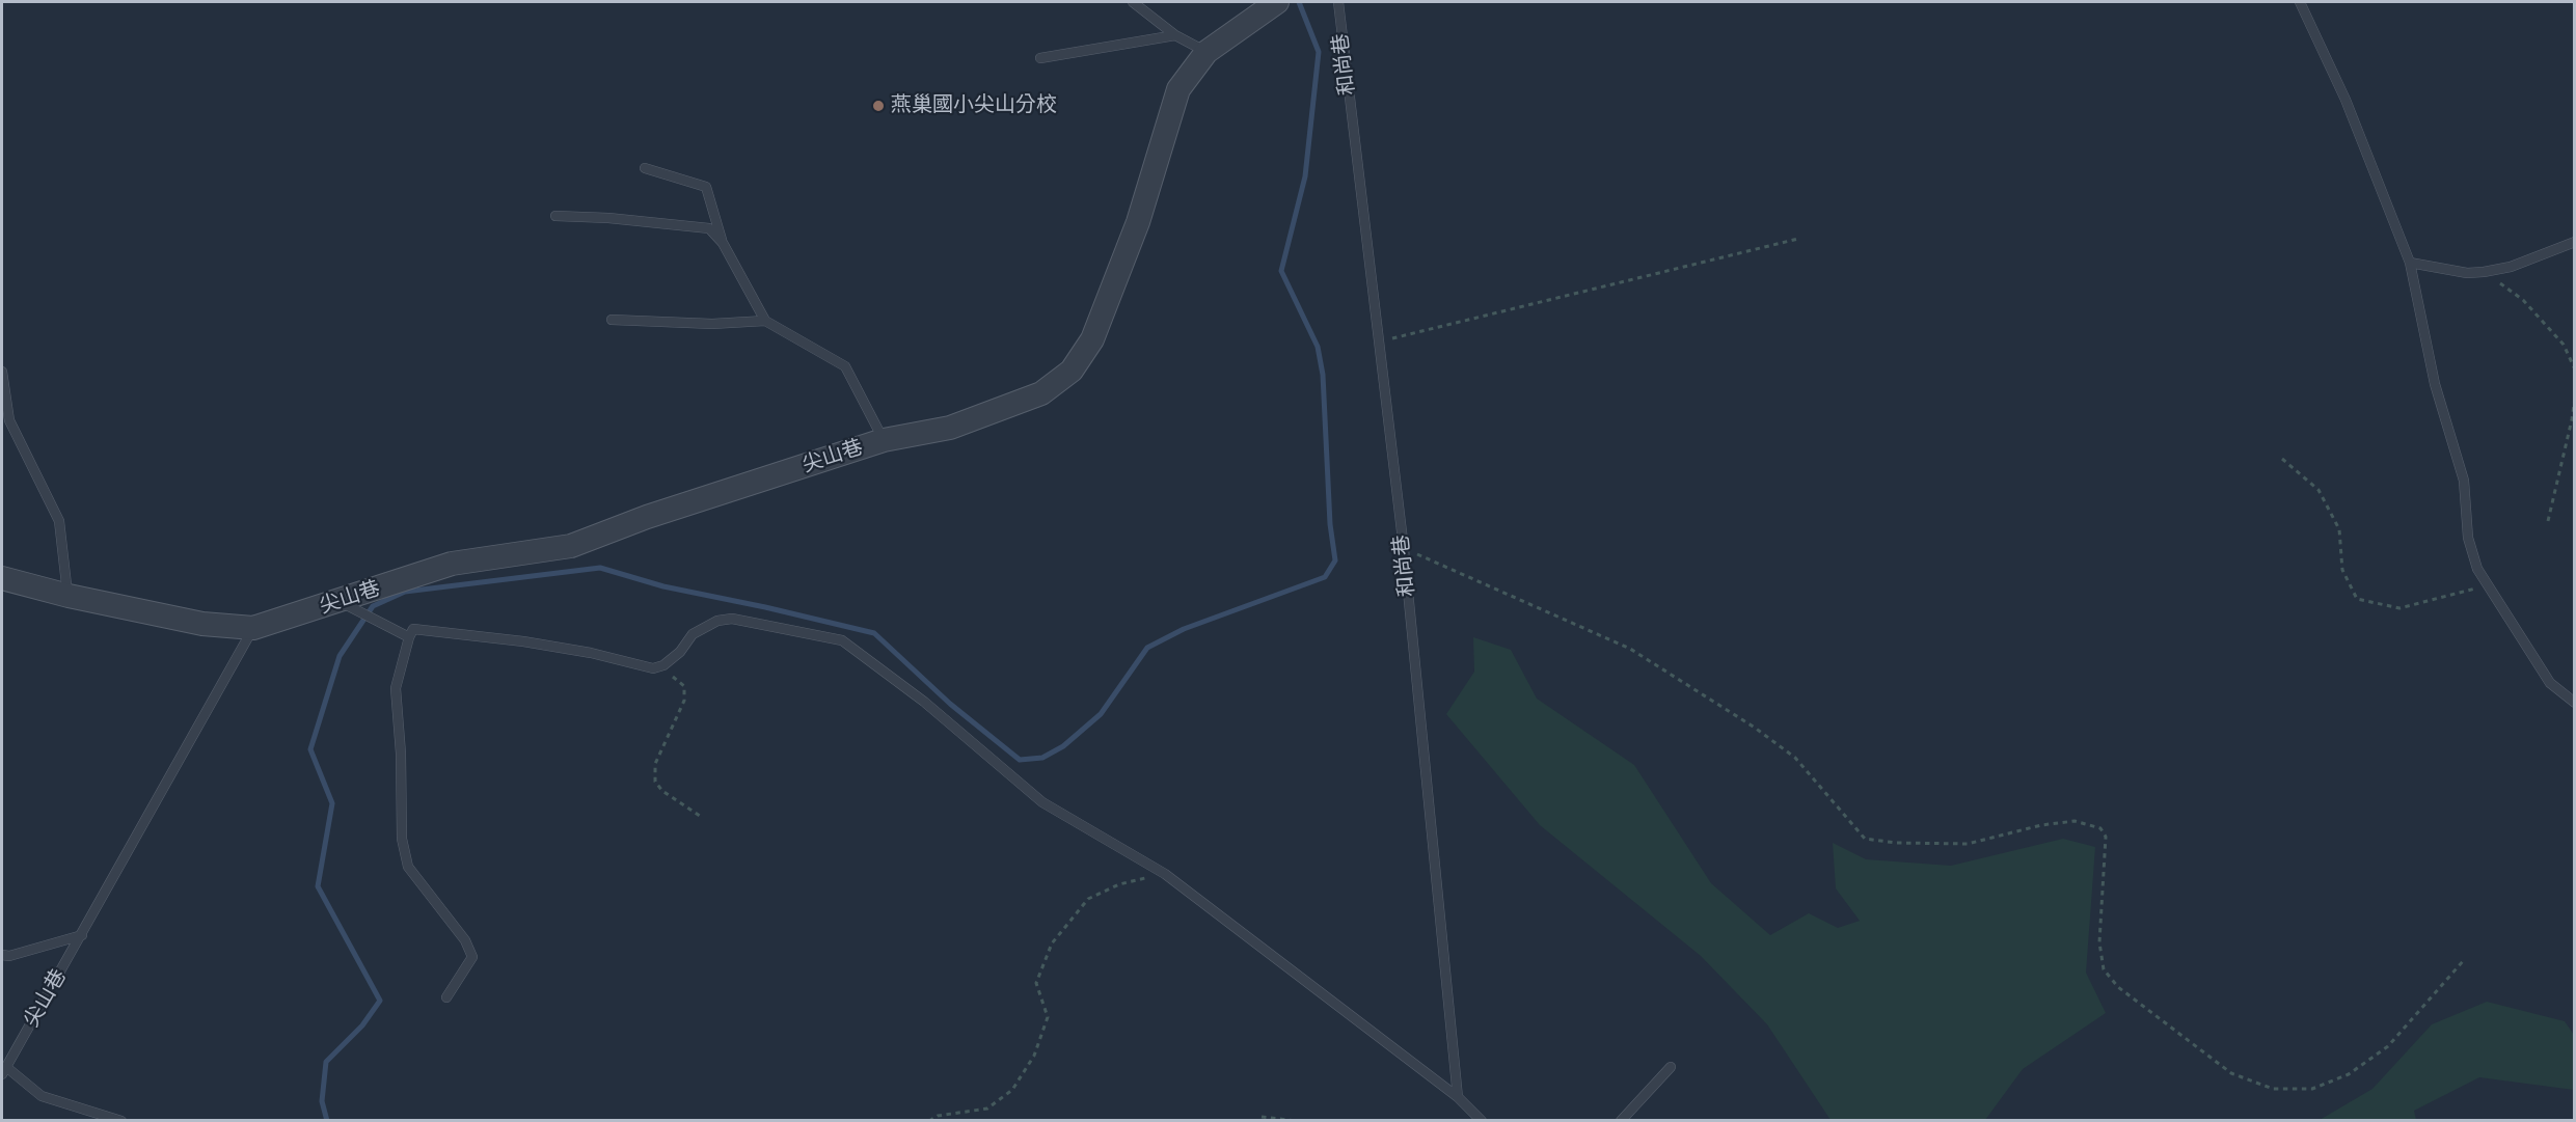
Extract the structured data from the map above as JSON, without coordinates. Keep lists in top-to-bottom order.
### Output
{
  "streets": {
    "street": ["尖山巷"],
    "lane": ["和尚巷"]
  },
  "places": ["燕巢國小尖山分校"]
}
